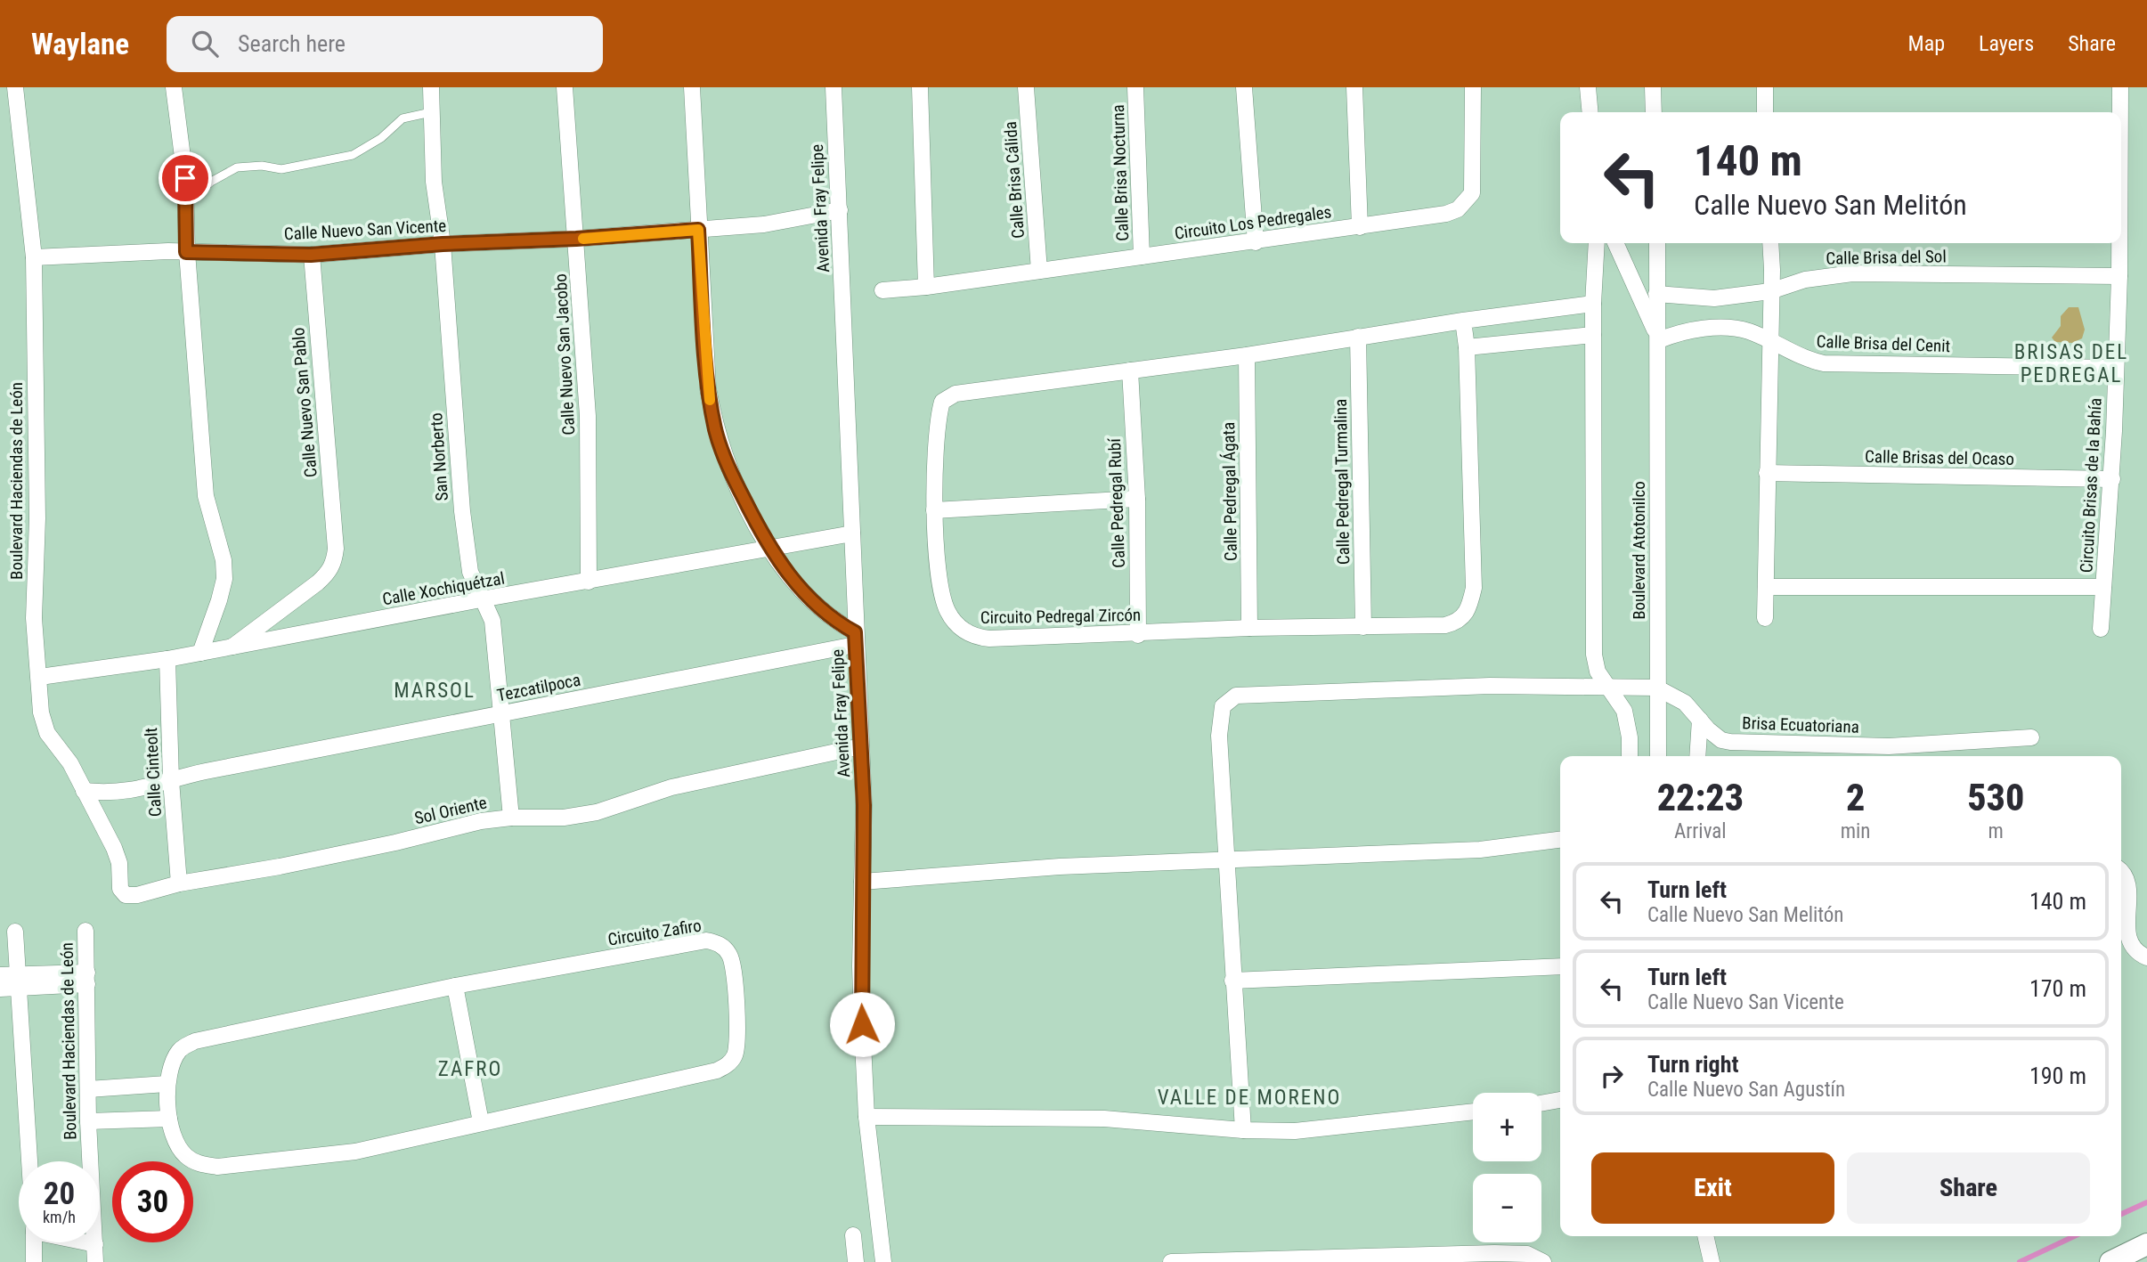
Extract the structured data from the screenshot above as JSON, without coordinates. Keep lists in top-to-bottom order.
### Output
{
  "streets": {
    "street": [
      "Calle Brisa Nocturna",
      "Calle Brisa Cálida",
      "Avenida Fray Felipe",
      "Circuito Los Pedregales",
      "Calle Nuevo San Vicente",
      "Calle Brisa del Sol",
      "Calle Brisa del Cenit",
      "Calle Nuevo San Jacobo",
      "Calle Nuevo San Pablo",
      "San Norberto",
      "Calle Brisas del Ocaso",
      "Boulevard Haciendas de León",
      "Calle Pedregal Turmalina",
      "Circuito Brisas de la Bahía",
      "Calle Pedregal Ágata",
      "Calle Pedregal Rubí",
      "Boulevard Atotonilco",
      "Calle Xochiquétzal",
      "Circuito Pedregal Zircón",
      "Tezcatilpoca",
      "Brisa Ecuatoriana",
      "Calle Cinteolt",
      "Sol Oriente",
      "Circuito Zafiro"
    ]
  },
  "crossings": [
    ["Calle Brisa Nocturna", "Circuito Los Pedregales"],
    ["Calle Brisa Cálida", "Circuito Los Pedregales"],
    ["Avenida Fray Felipe", "Calle Nuevo San Vicente"],
    ["Avenida Fray Felipe", "Calle Xochiquétzal"],
    ["Avenida Fray Felipe", "Tezcatilpoca"],
    ["Avenida Fray Felipe", "Sol Oriente"],
    ["Calle Nuevo San Vicente", "Calle Nuevo San Jacobo"],
    ["Calle Nuevo San Vicente", "Calle Nuevo San Pablo"],
    ["Calle Nuevo San Vicente", "San Norberto"],
    ["Calle Nuevo San Vicente", "Boulevard Haciendas de León"],
    ["Calle Brisa del Sol", "Circuito Brisas de la Bahía"],
    ["Calle Brisa del Sol", "Boulevard Atotonilco"],
    ["Calle Brisa del Cenit", "Circuito Brisas de la Bahía"],
    ["Calle Brisa del Cenit", "Boulevard Atotonilco"],
    ["Calle Nuevo San Jacobo", "Calle Xochiquétzal"],
    ["Calle Nuevo San Pablo", "Calle Xochiquétzal"],
    ["San Norberto", "Calle Xochiquétzal"],
    ["San Norberto", "Tezcatilpoca"],
    ["San Norberto", "Sol Oriente"],
    ["Calle Brisas del Ocaso", "Circuito Brisas de la Bahía"],
    ["Boulevard Haciendas de León", "Calle Xochiquétzal"],
    ["Boulevard Haciendas de León", "Tezcatilpoca"],
    ["Boulevard Haciendas de León", "Sol Oriente"],
    ["Calle Pedregal Turmalina", "Circuito Pedregal Zircón"],
    ["Calle Pedregal Ágata", "Circuito Pedregal Zircón"],
    ["Calle Pedregal Rubí", "Circuito Pedregal Zircón"],
    ["Boulevard Atotonilco", "Brisa Ecuatoriana"],
    ["Calle Xochiquétzal", "Calle Cinteolt"],
    ["Tezcatilpoca", "Calle Cinteolt"],
    ["Calle Cinteolt", "Sol Oriente"]
  ],
  "districts": [
    "BRISAS DEL PEDREGAL",
    "MARSOL",
    "ZAFRO",
    "VALLE DE MORENO"
  ],
  "page": {
    "header": "Waylane",
    "search": "Search here",
    "nav": ["Map", "Layers", "Share"],
    "turn": ["140 m", "Calle Nuevo San Melitón"],
    "eta": [
      "22:23",
      "Arrival",
      "2",
      "min",
      "530",
      "m"
    ],
    "list": [
      {
        "name": "Turn left",
        "note": "Calle Nuevo San Melitón",
        "value": "140 m"
      },
      {
        "name": "Turn left",
        "note": "Calle Nuevo San Vicente",
        "value": "170 m"
      },
      {
        "name": "Turn right",
        "note": "Calle Nuevo San Agustín",
        "value": "190 m"
      }
    ],
    "map_buttons": ["+", "−"],
    "buttons": ["Exit", "Share"],
    "speed": "20 km/h",
    "limit": "30"
  }
}
